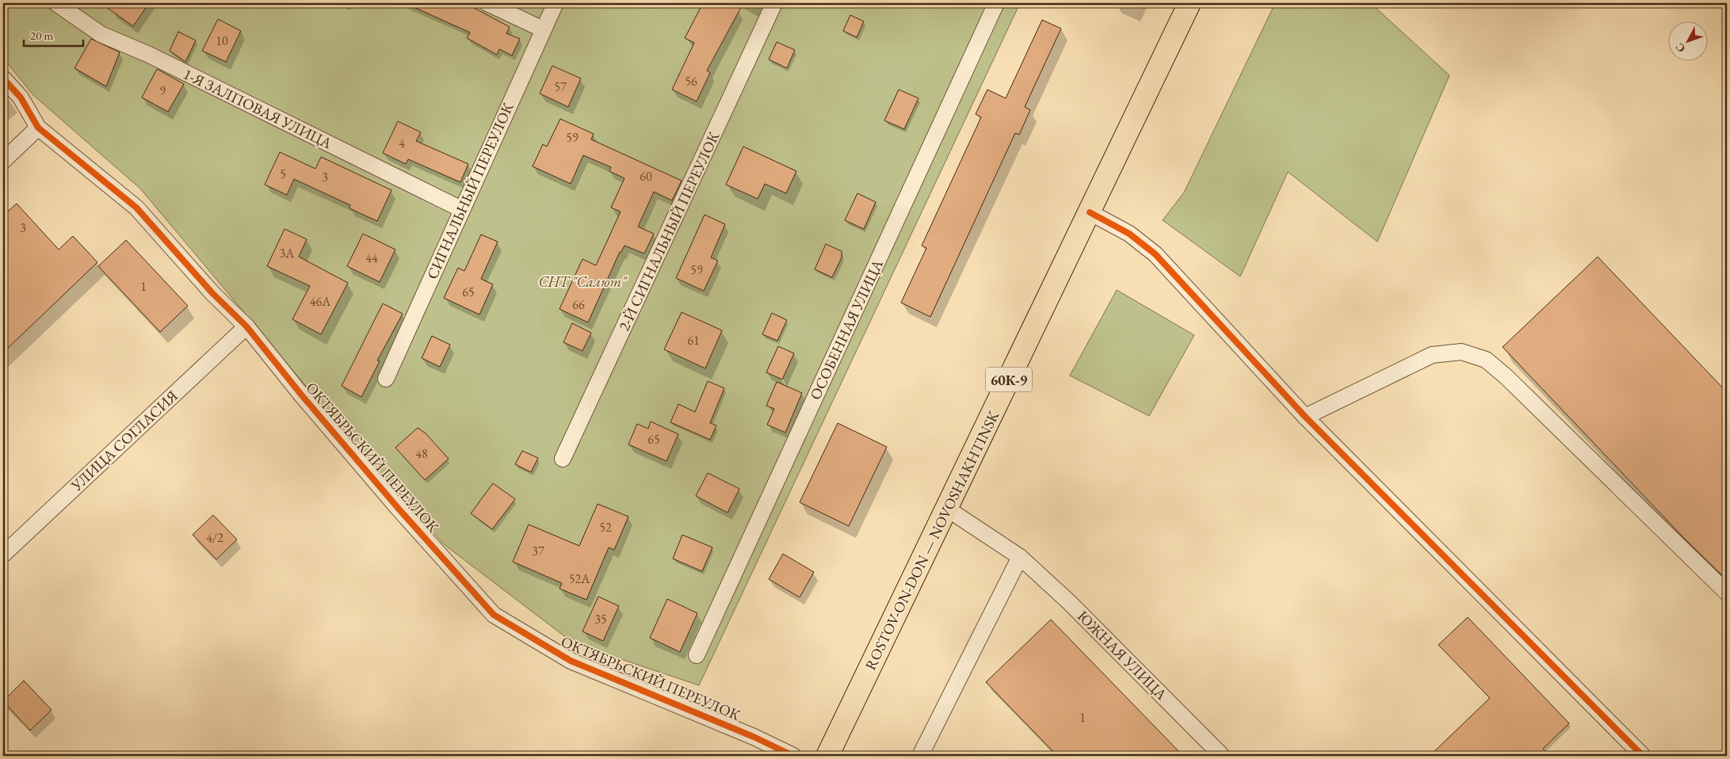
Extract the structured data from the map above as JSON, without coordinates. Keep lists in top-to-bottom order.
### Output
{
  "streets": {
    "main road": ["60К-9", "ROSTOV-ON-DON — NOVOSHAKHTINSK"],
    "street": [
      "1-Я ЗАЛПОВАЯ УЛИЦА",
      "СИГНАЛЬНЫЙ ПЕРЕУЛОК",
      "2-Й СИГНАЛЬНЫЙ ПЕРЕУЛОК",
      "ОСОБЕННАЯ УЛИЦА",
      "УЛИЦА СОГЛАСИЯ",
      "ОКТЯБРЬСКИЙ ПЕРЕУЛОК",
      "ЮЖНАЯ УЛИЦА"
    ]
  },
  "crossings": [
    ["1-Я ЗАЛПОВАЯ УЛИЦА", "СИГНАЛЬНЫЙ ПЕРЕУЛОК"],
    ["УЛИЦА СОГЛАСИЯ", "ОКТЯБРЬСКИЙ ПЕРЕУЛОК"],
    ["ROSTOV-ON-DON — NOVOSHAKHTINSK", "ЮЖНАЯ УЛИЦА"]
  ],
  "parks": ["СНТ \"Салют\""],
  "house_numbers": [
    "10",
    "56",
    "57",
    "9",
    "59",
    "4",
    "5",
    "60",
    "3",
    "3",
    "3А",
    "44",
    "59",
    "1",
    "65",
    "46А",
    "66",
    "61",
    "65",
    "48",
    "52",
    "4/2",
    "37",
    "52А",
    "35",
    "1"
  ],
  "scale_bar": "20 m",
  "north": "bottom left"
}
